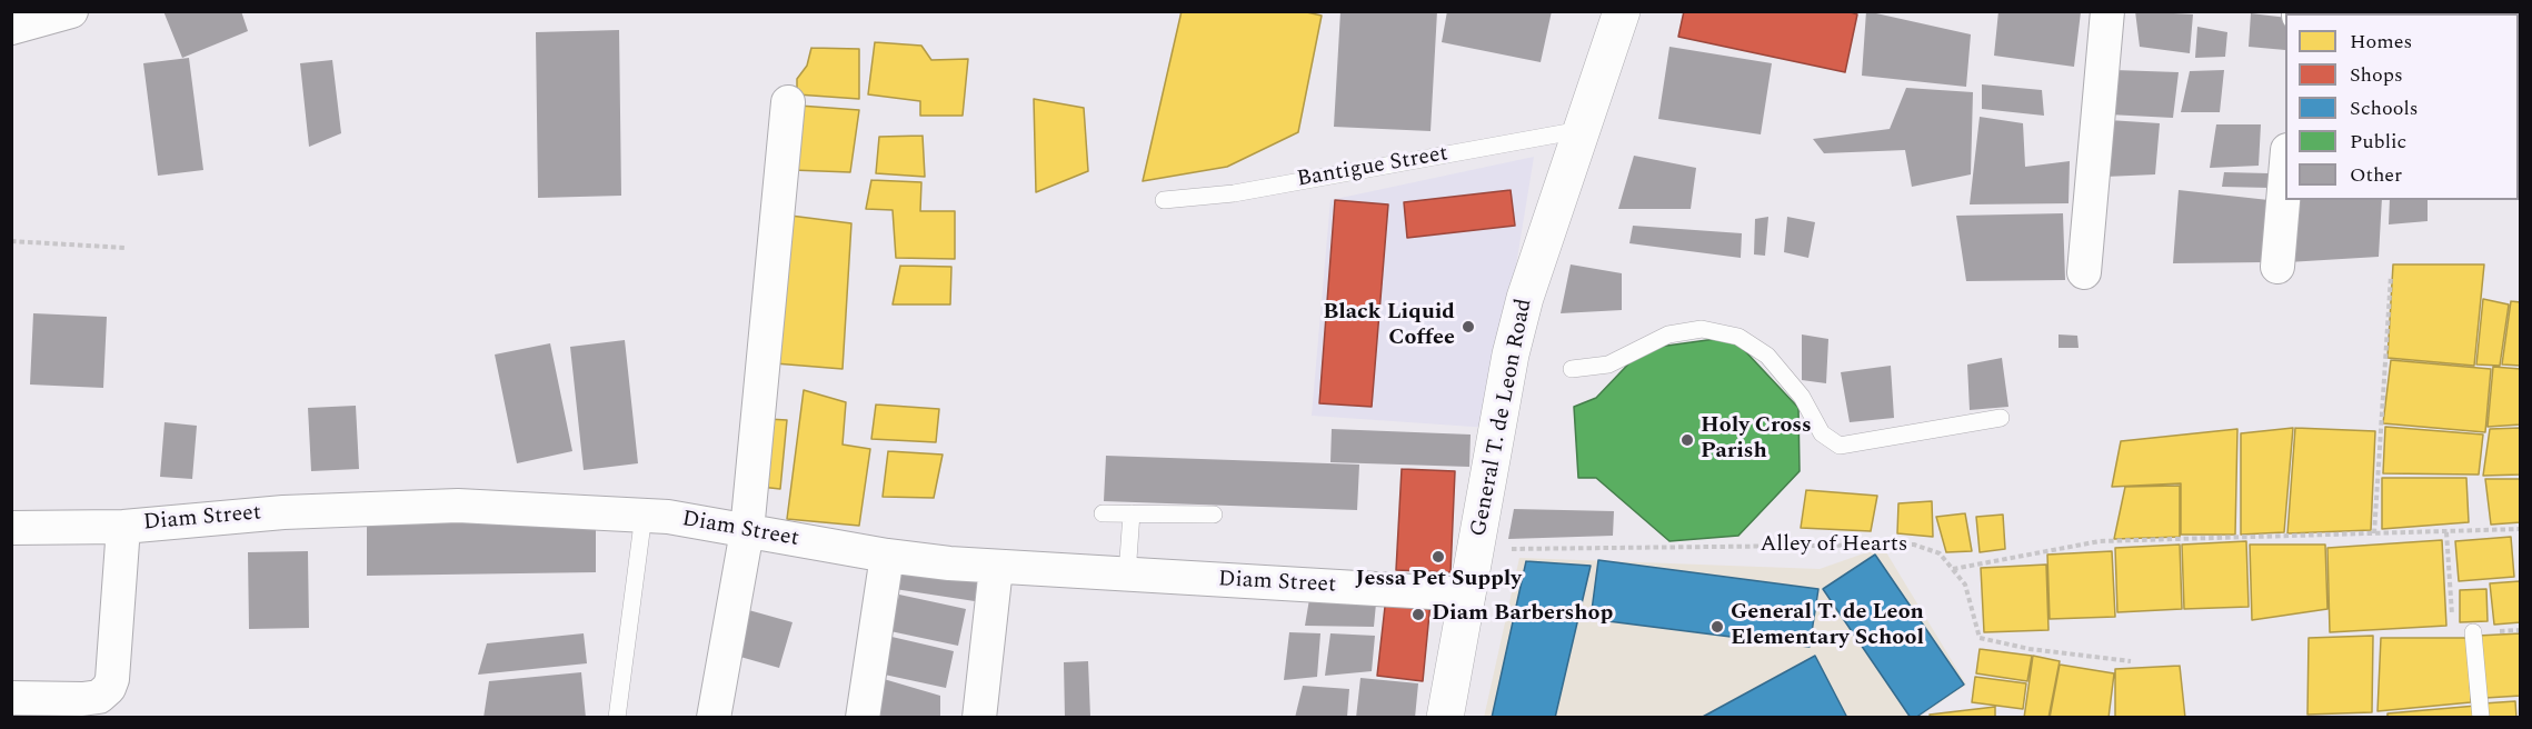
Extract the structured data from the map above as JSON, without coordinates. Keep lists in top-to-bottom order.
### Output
{
  "streets": {
    "main road": ["General T. de Leon Road"],
    "street": ["Diam Street"],
    "lane": ["Bantigue Street"],
    "path": ["Alley of Hearts"]
  },
  "crossings": [
    ["Bantigue Street", "General T. de Leon Road"],
    ["General T. de Leon Road", "Diam Street"],
    ["General T. de Leon Road", "Alley of Hearts"]
  ],
  "places": [
    "Black Liquid Coffee",
    "Holy Cross Parish",
    "Jessa Pet Supply",
    "Diam Barbershop",
    "General T. de Leon Elementary School"
  ],
  "legend": [
    "Homes",
    "Shops",
    "Schools",
    "Public",
    "Other"
  ]
}
